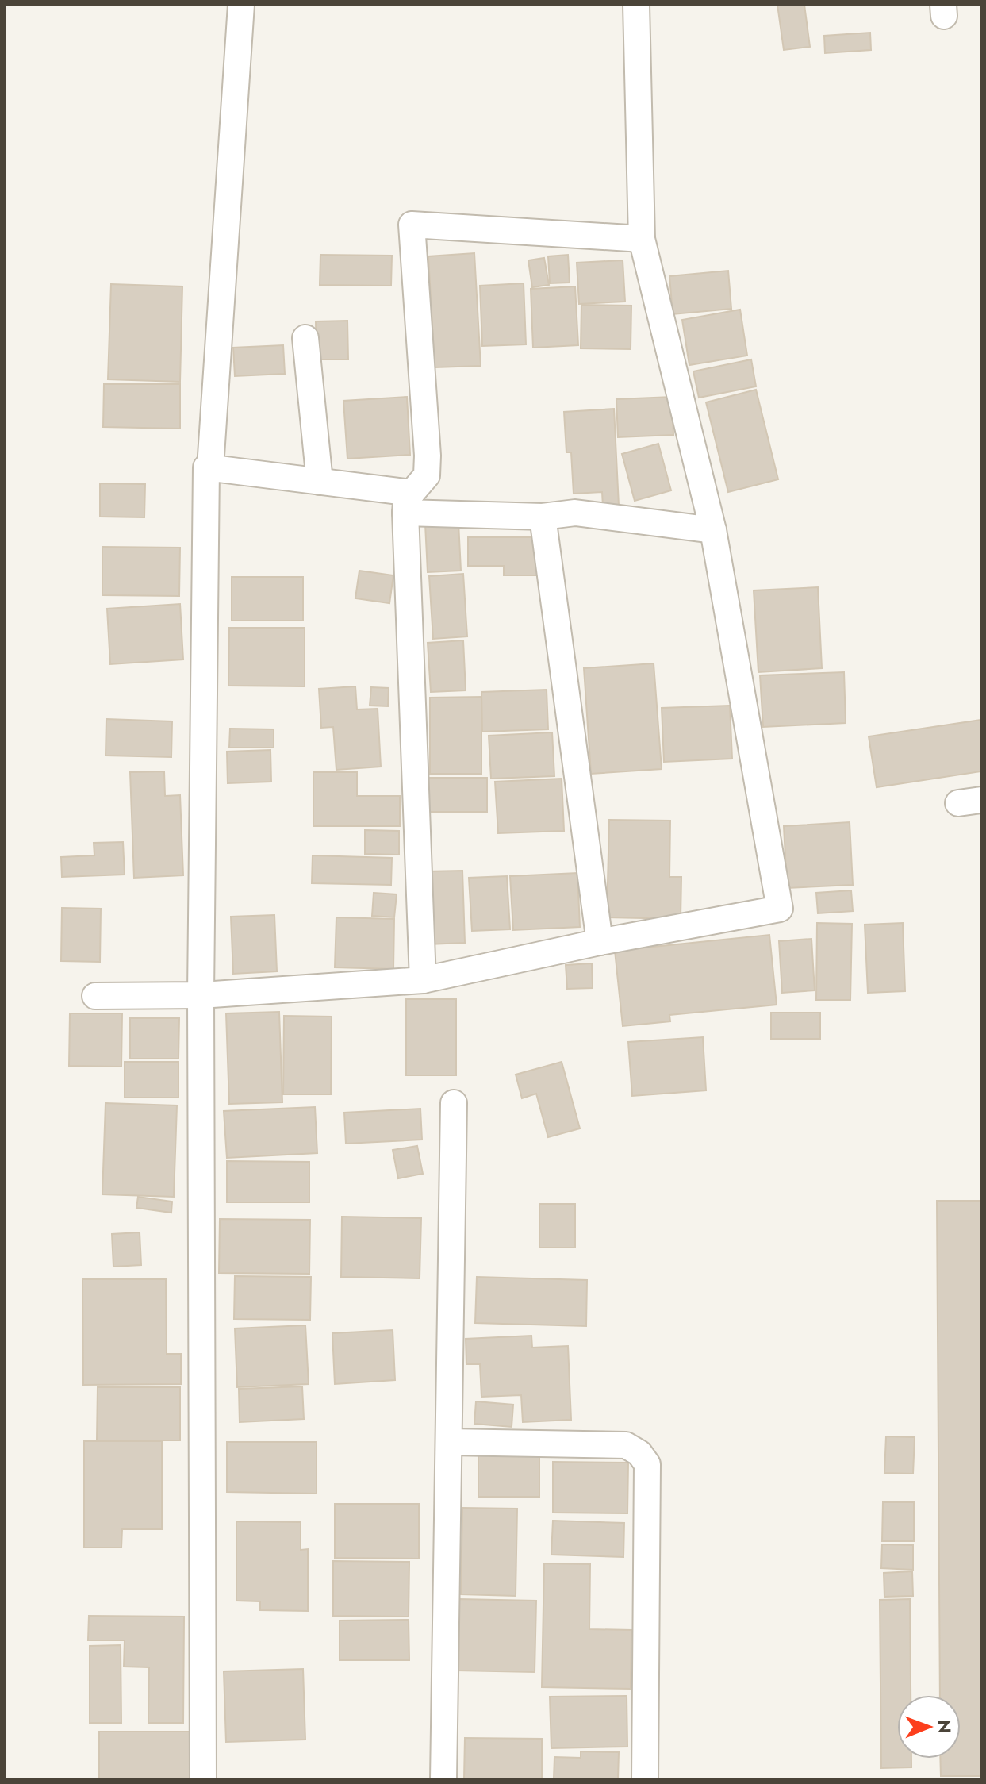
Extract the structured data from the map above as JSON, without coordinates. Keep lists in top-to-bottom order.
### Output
{
  "north": "right"
}
